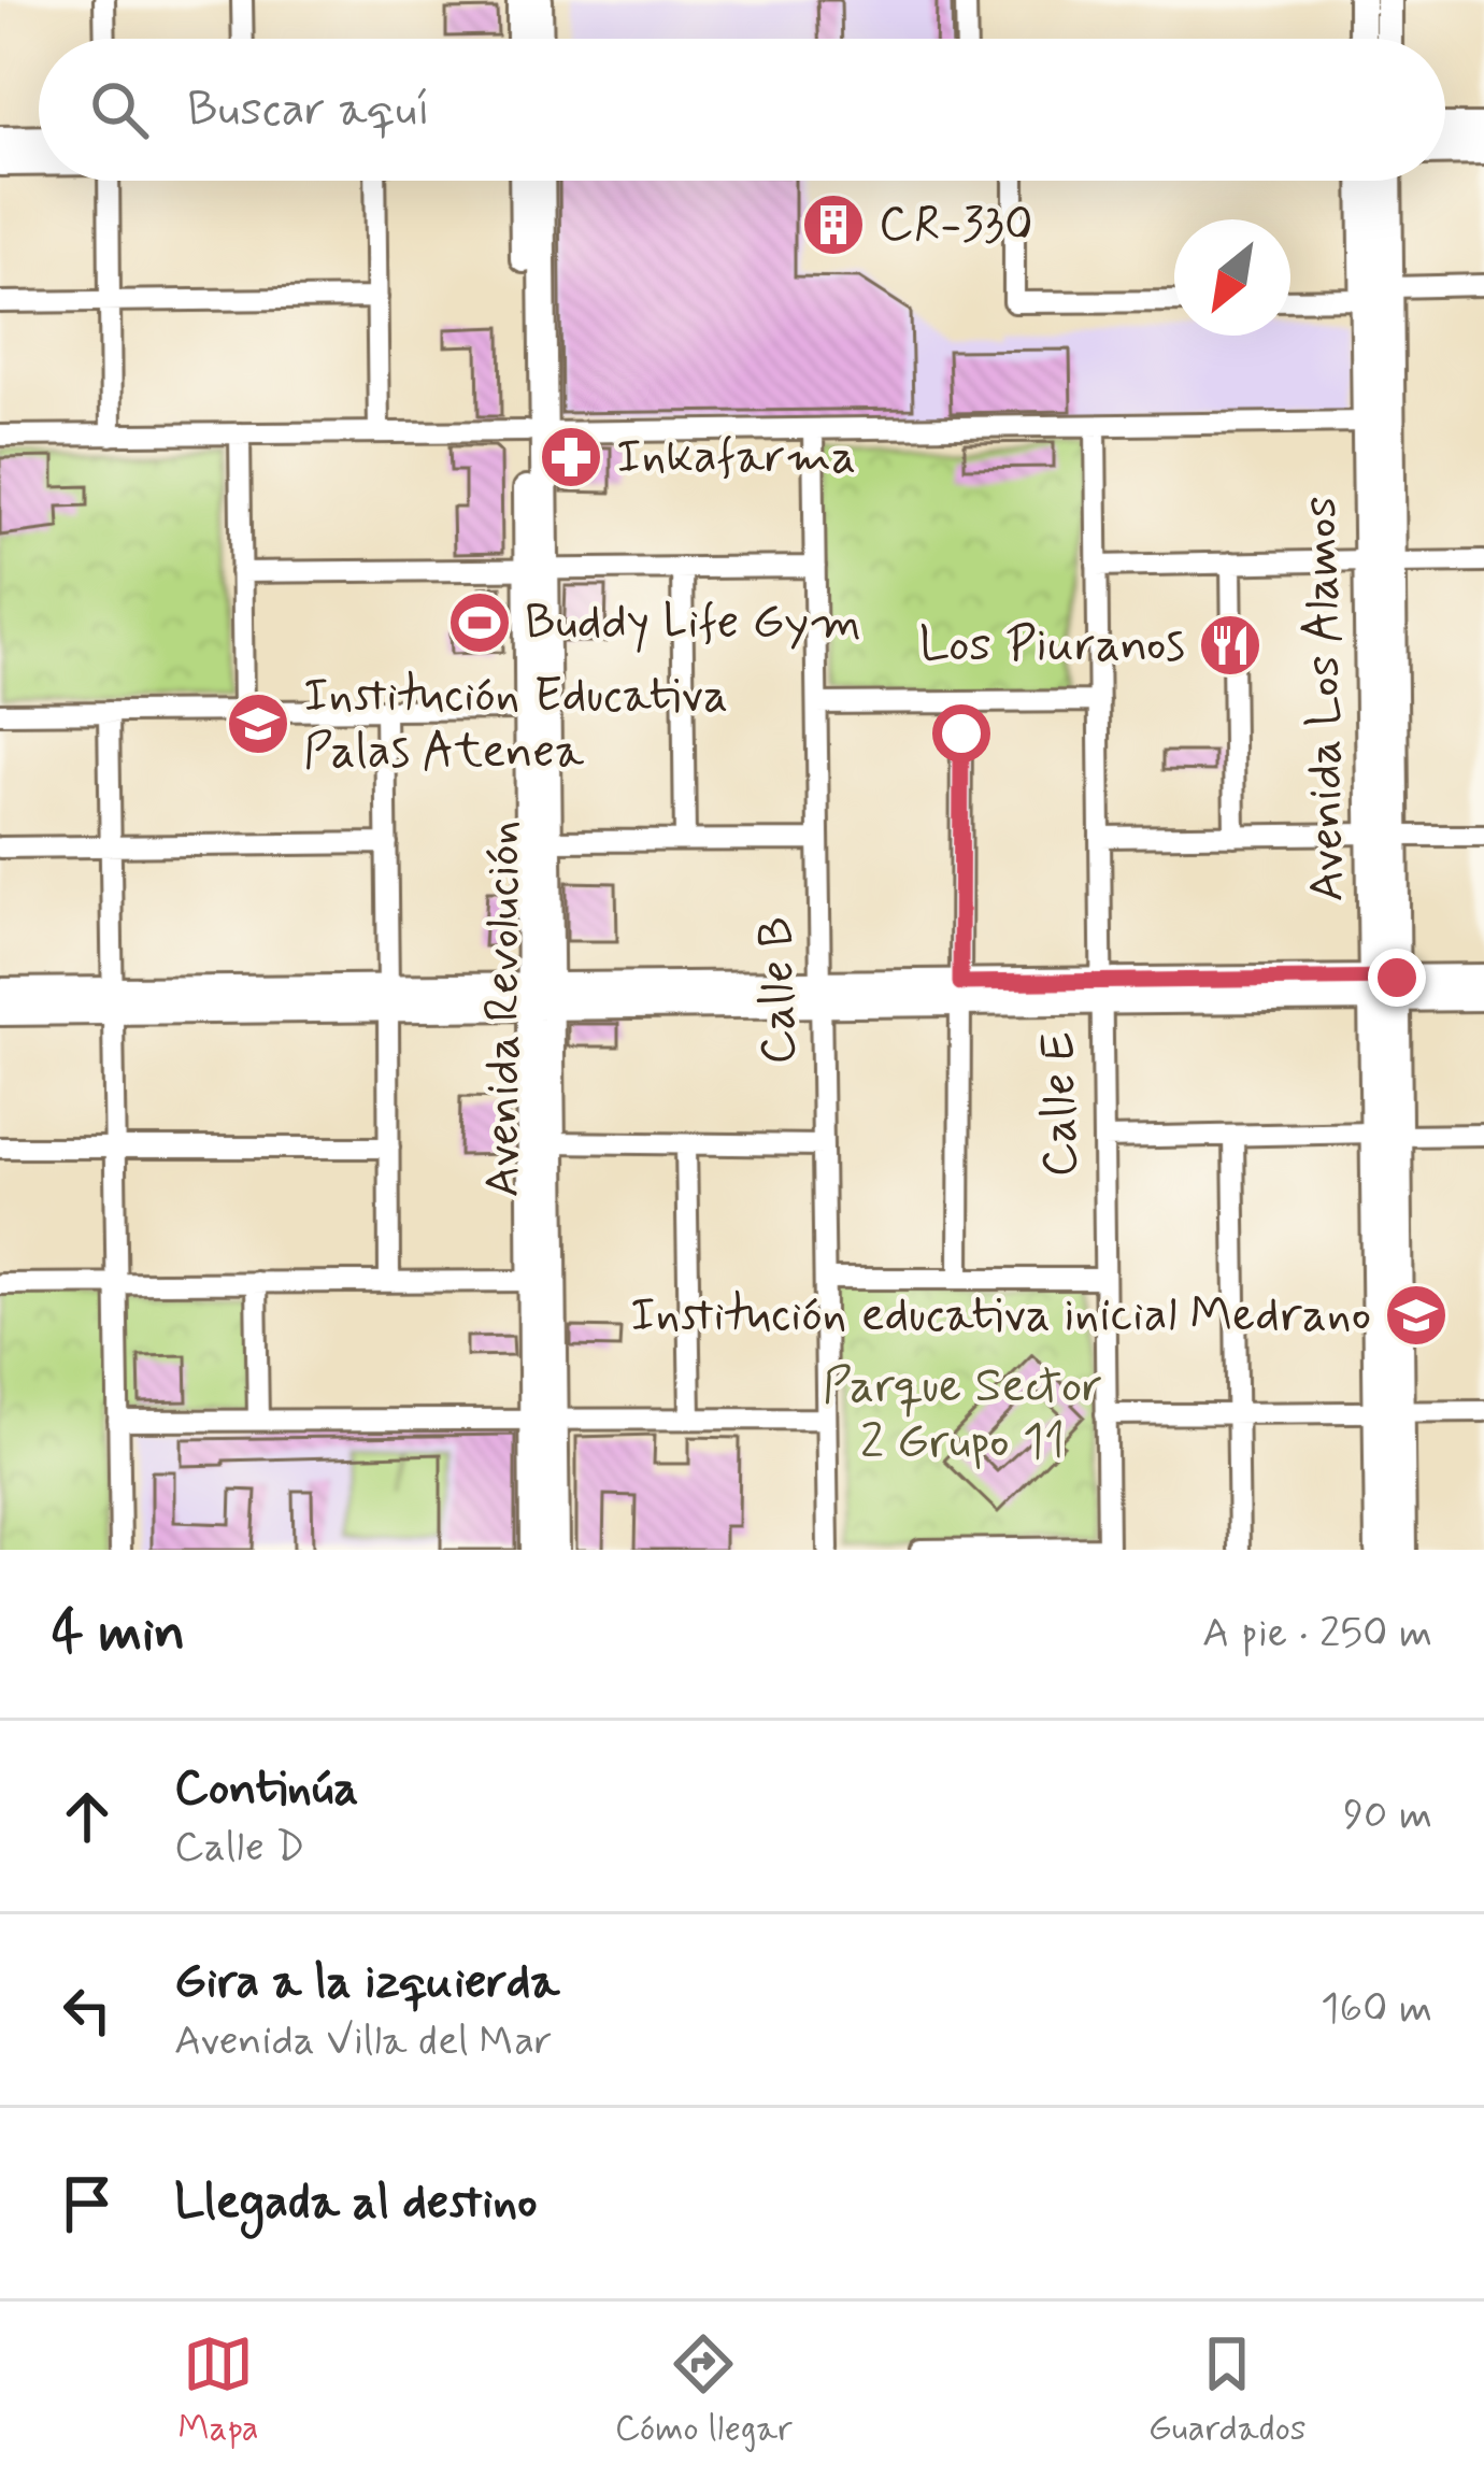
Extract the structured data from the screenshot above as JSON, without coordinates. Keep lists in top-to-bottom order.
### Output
{
  "streets": {
    "street": [
      "Avenida Los Alamos",
      "Calle B",
      "Avenida Revolución",
      "Calle E"
    ]
  },
  "parks": ["Parque Sector 2 Grupo 11"],
  "places": {
    "building": ["CR-330"],
    "pharmacy": ["Inkafarma"],
    "sports": ["Buddy Life Gym"],
    "restaurant": ["Los Piuranos"],
    "school or university": ["Institución Educativa Palas Atenea", "Institución educativa inicial Medrano"]
  },
  "north": "bottom left",
  "page": {
    "search": "Buscar aquí",
    "heading": ["4 min", "A pie · 250 m"],
    "list": [
      ["Continúa", "Calle D", "90 m"],
      ["Gira a la izquierda", "Avenida Villa del Mar", "160 m"],
      "Llegada al destino"
    ],
    "nav": ["Mapa", "Cómo llegar", "Guardados"]
  }
}
